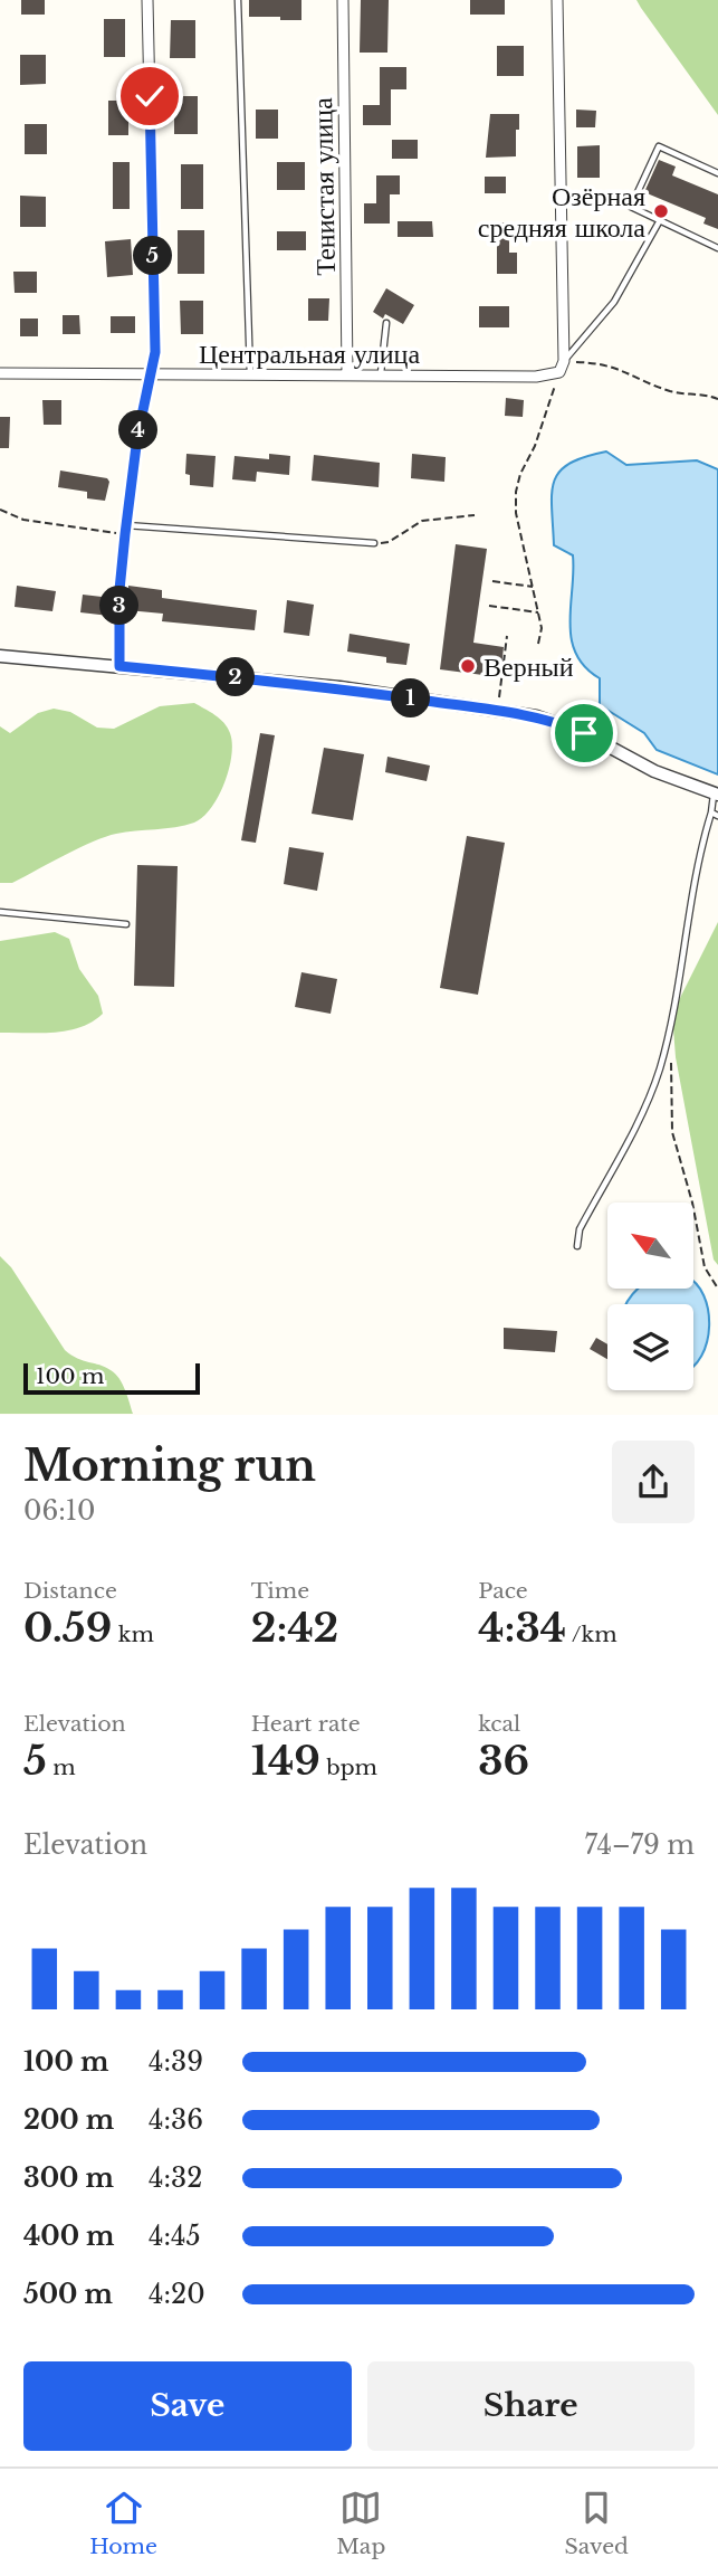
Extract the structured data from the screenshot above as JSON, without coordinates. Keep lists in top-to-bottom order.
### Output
{
  "streets": {
    "street": ["Тенистая улица", "Центральная улица"]
  },
  "crossings": [
    ["Тенистая улица", "Центральная улица"]
  ],
  "places": ["Озёрная средняя школа", "Верный"],
  "scale_bar": "100 m",
  "north": "top left",
  "page": {
    "pins": [
      "5",
      "4",
      "3",
      "2",
      "1"
    ],
    "scale": "100 m",
    "heading": ["Morning run", "06:10"],
    "stats": [
      ["Distance", "0.59 km"],
      ["Time", "2:42"],
      ["Pace", "4:34 /km"],
      ["Elevation", "5 m"],
      ["Heart rate", "149 bpm"],
      ["kcal", "36"]
    ],
    "chart": ["Elevation", "74–79 m"],
    "list": [
      {
        "name": "100 m",
        "note": "4:39"
      },
      {
        "name": "200 m",
        "note": "4:36"
      },
      {
        "name": "300 m",
        "note": "4:32"
      },
      {
        "name": "400 m",
        "note": "4:45"
      },
      {
        "name": "500 m",
        "note": "4:20"
      }
    ],
    "buttons": ["Save", "Share"],
    "tabs": ["Home", "Map", "Saved"]
  }
}
